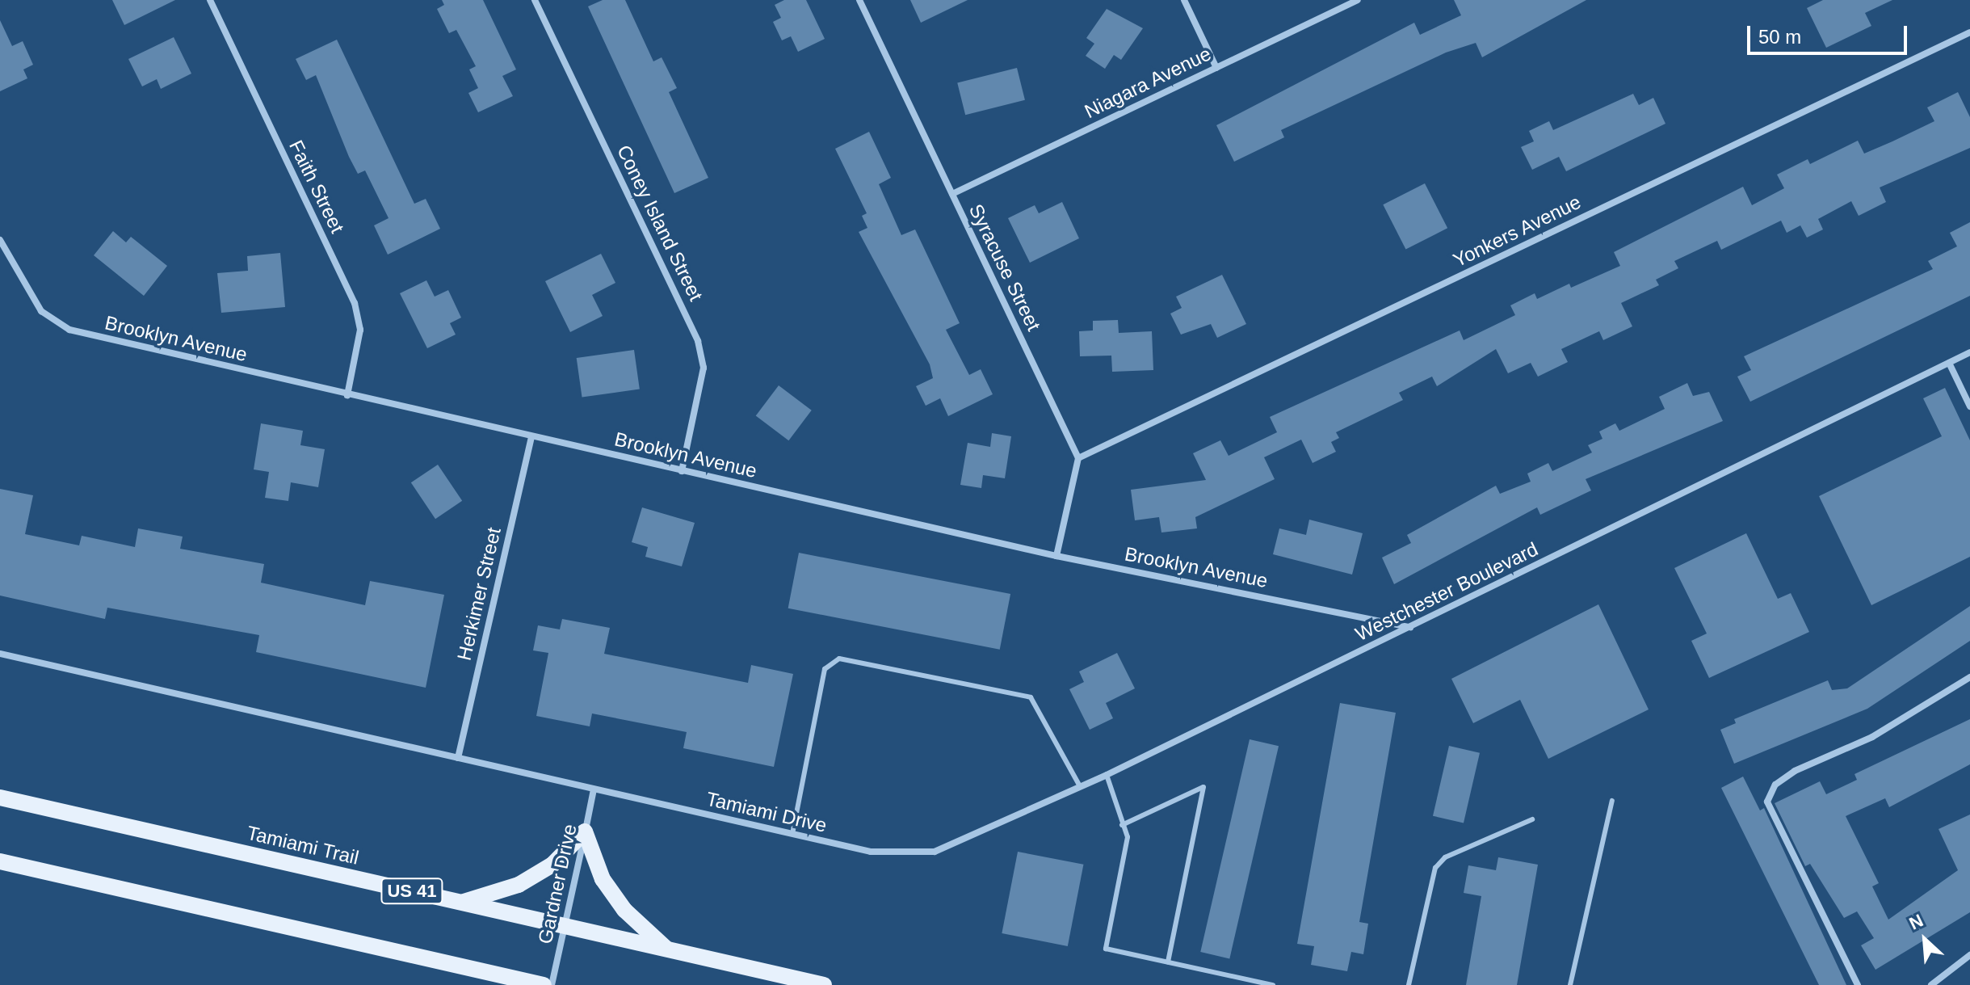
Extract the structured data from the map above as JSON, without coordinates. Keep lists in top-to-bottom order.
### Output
{
  "streets": {
    "main road": ["Tamiami Trail", "US 41"],
    "street": [
      "Niagara Avenue",
      "Faith Street",
      "Coney Island Street",
      "Yonkers Avenue",
      "Syracuse Street",
      "Brooklyn Avenue",
      "Westchester Boulevard",
      "Herkimer Street",
      "Tamiami Drive",
      "Gardner Drive"
    ]
  },
  "crossings": [
    ["Niagara Avenue", "Syracuse Street"],
    ["Faith Street", "Brooklyn Avenue"],
    ["Coney Island Street", "Brooklyn Avenue"],
    ["Yonkers Avenue", "Syracuse Street"],
    ["Brooklyn Avenue", "Westchester Boulevard"],
    ["Brooklyn Avenue", "Herkimer Street"],
    ["Westchester Boulevard", "Tamiami Drive"],
    ["Tamiami Drive", "Gardner Drive"],
    ["Tamiami Trail", "Gardner Drive"]
  ],
  "scale_bar": "50 m",
  "north": "top left"
}
